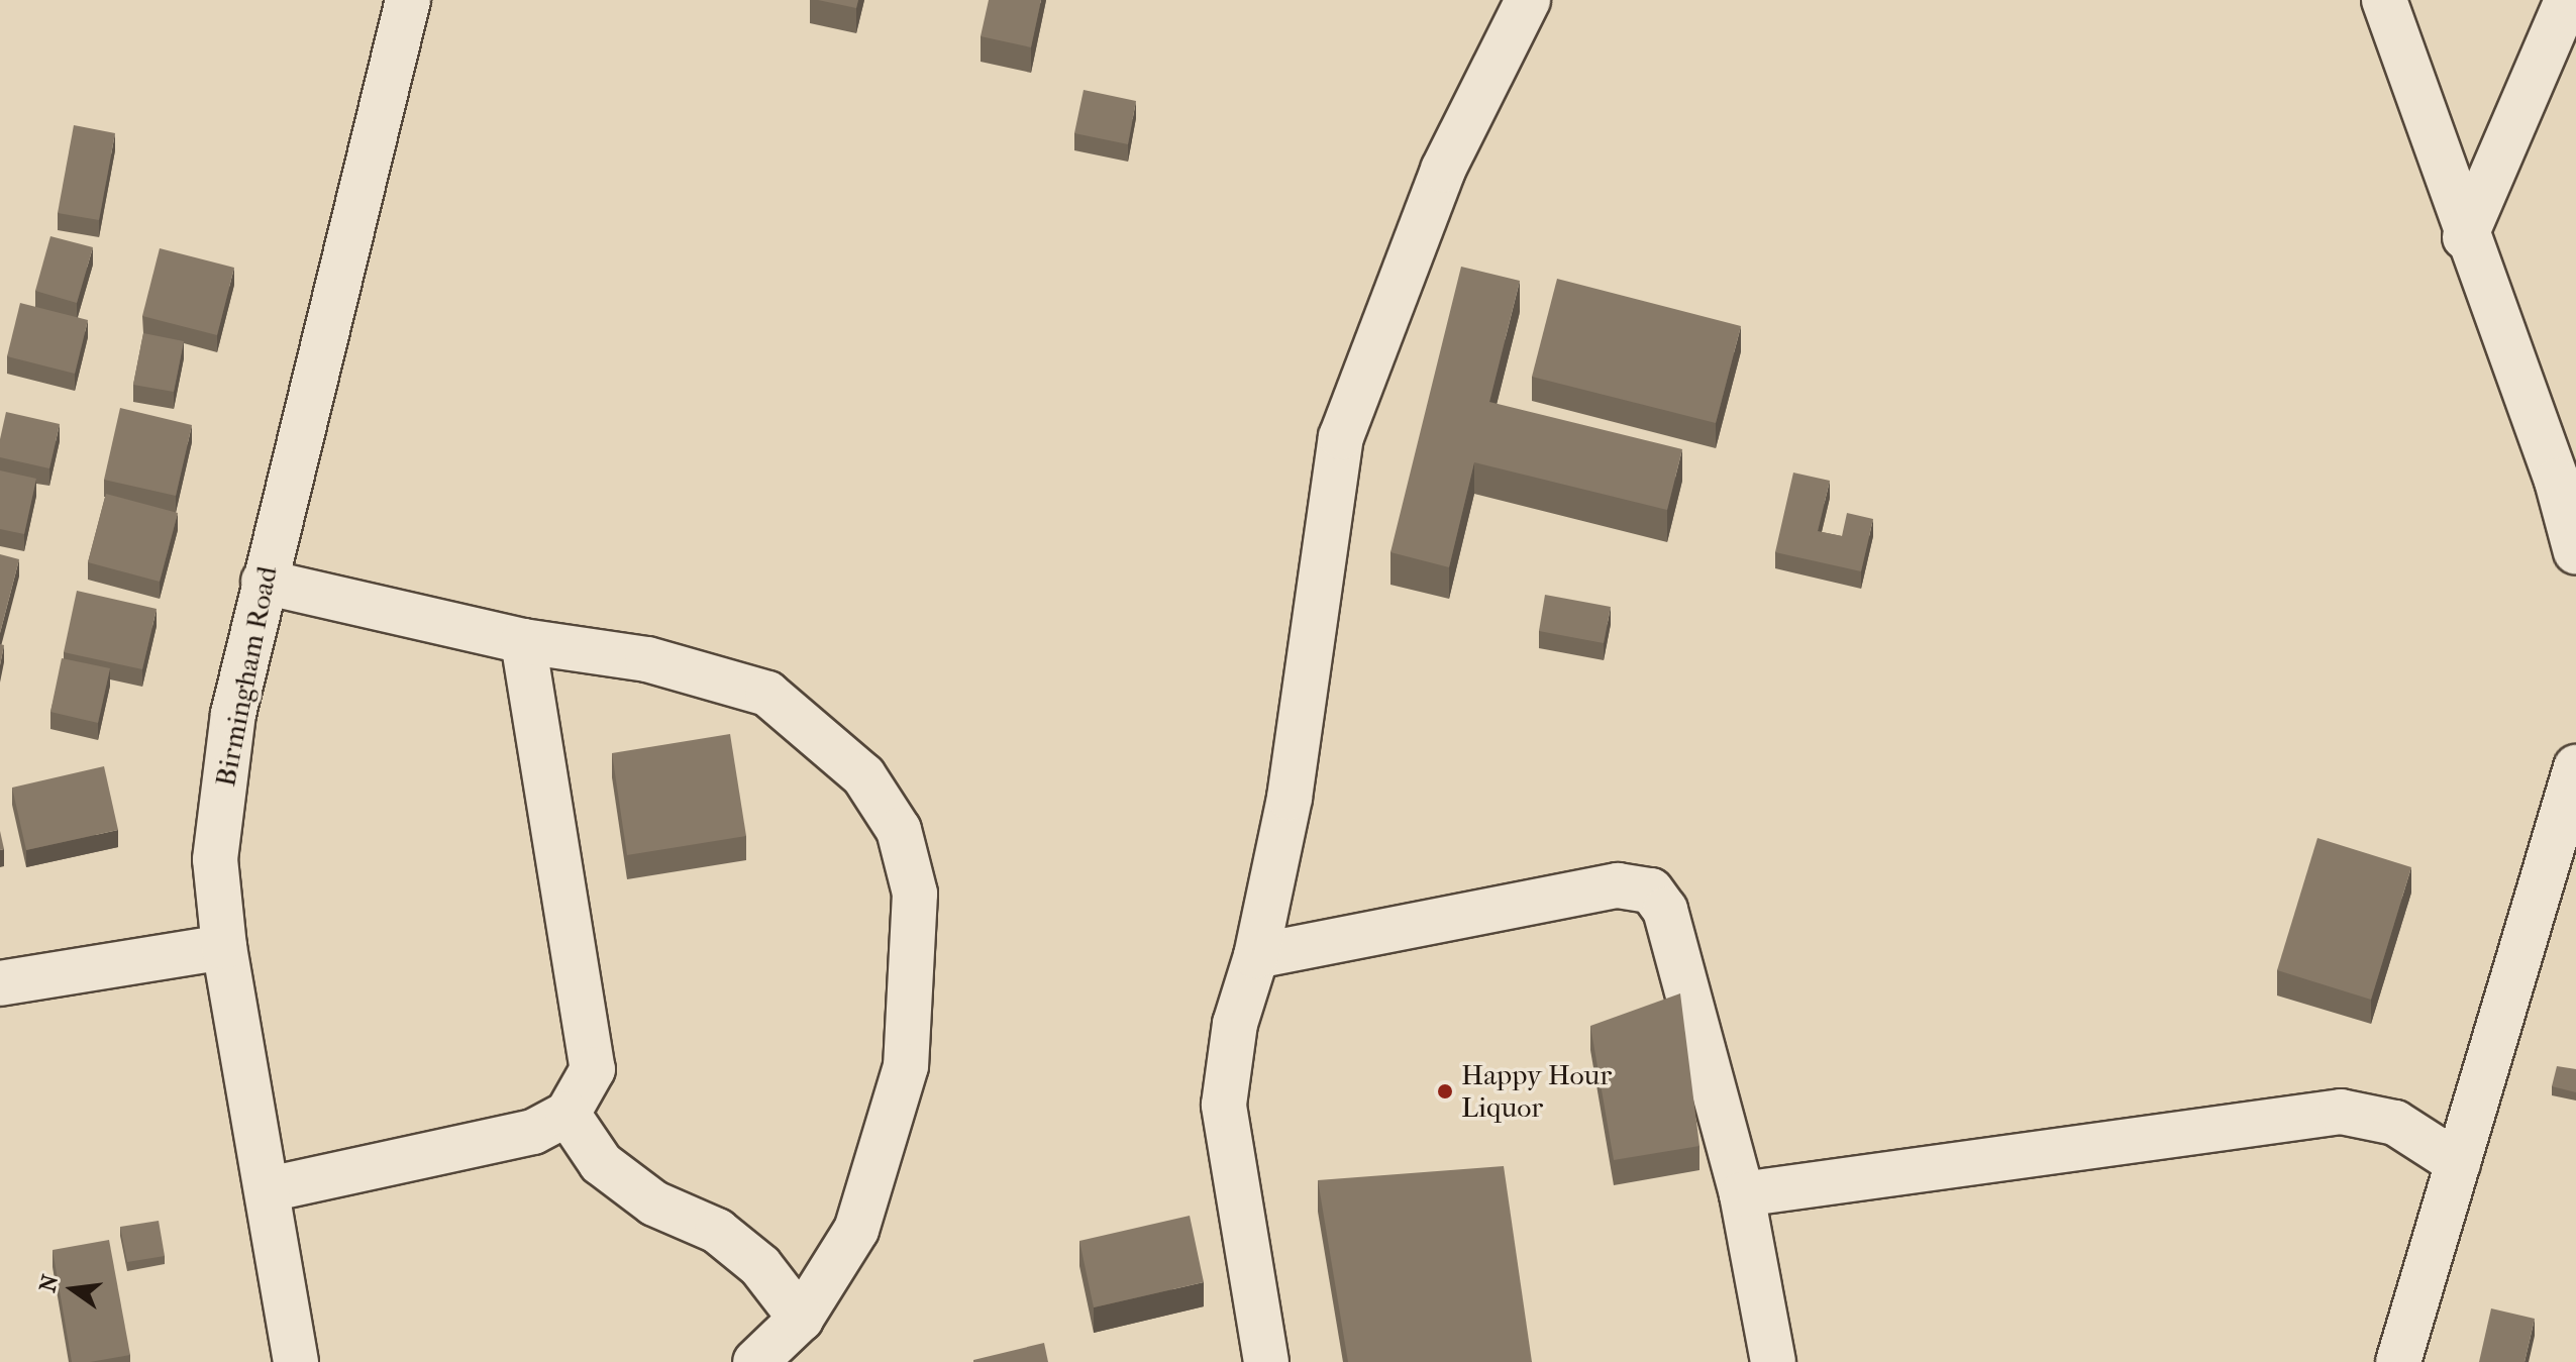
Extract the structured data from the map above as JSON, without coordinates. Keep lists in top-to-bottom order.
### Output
{
  "streets": {
    "street": ["Birmingham Road"]
  },
  "places": ["Happy Hour Liquor"],
  "north": "left"
}
